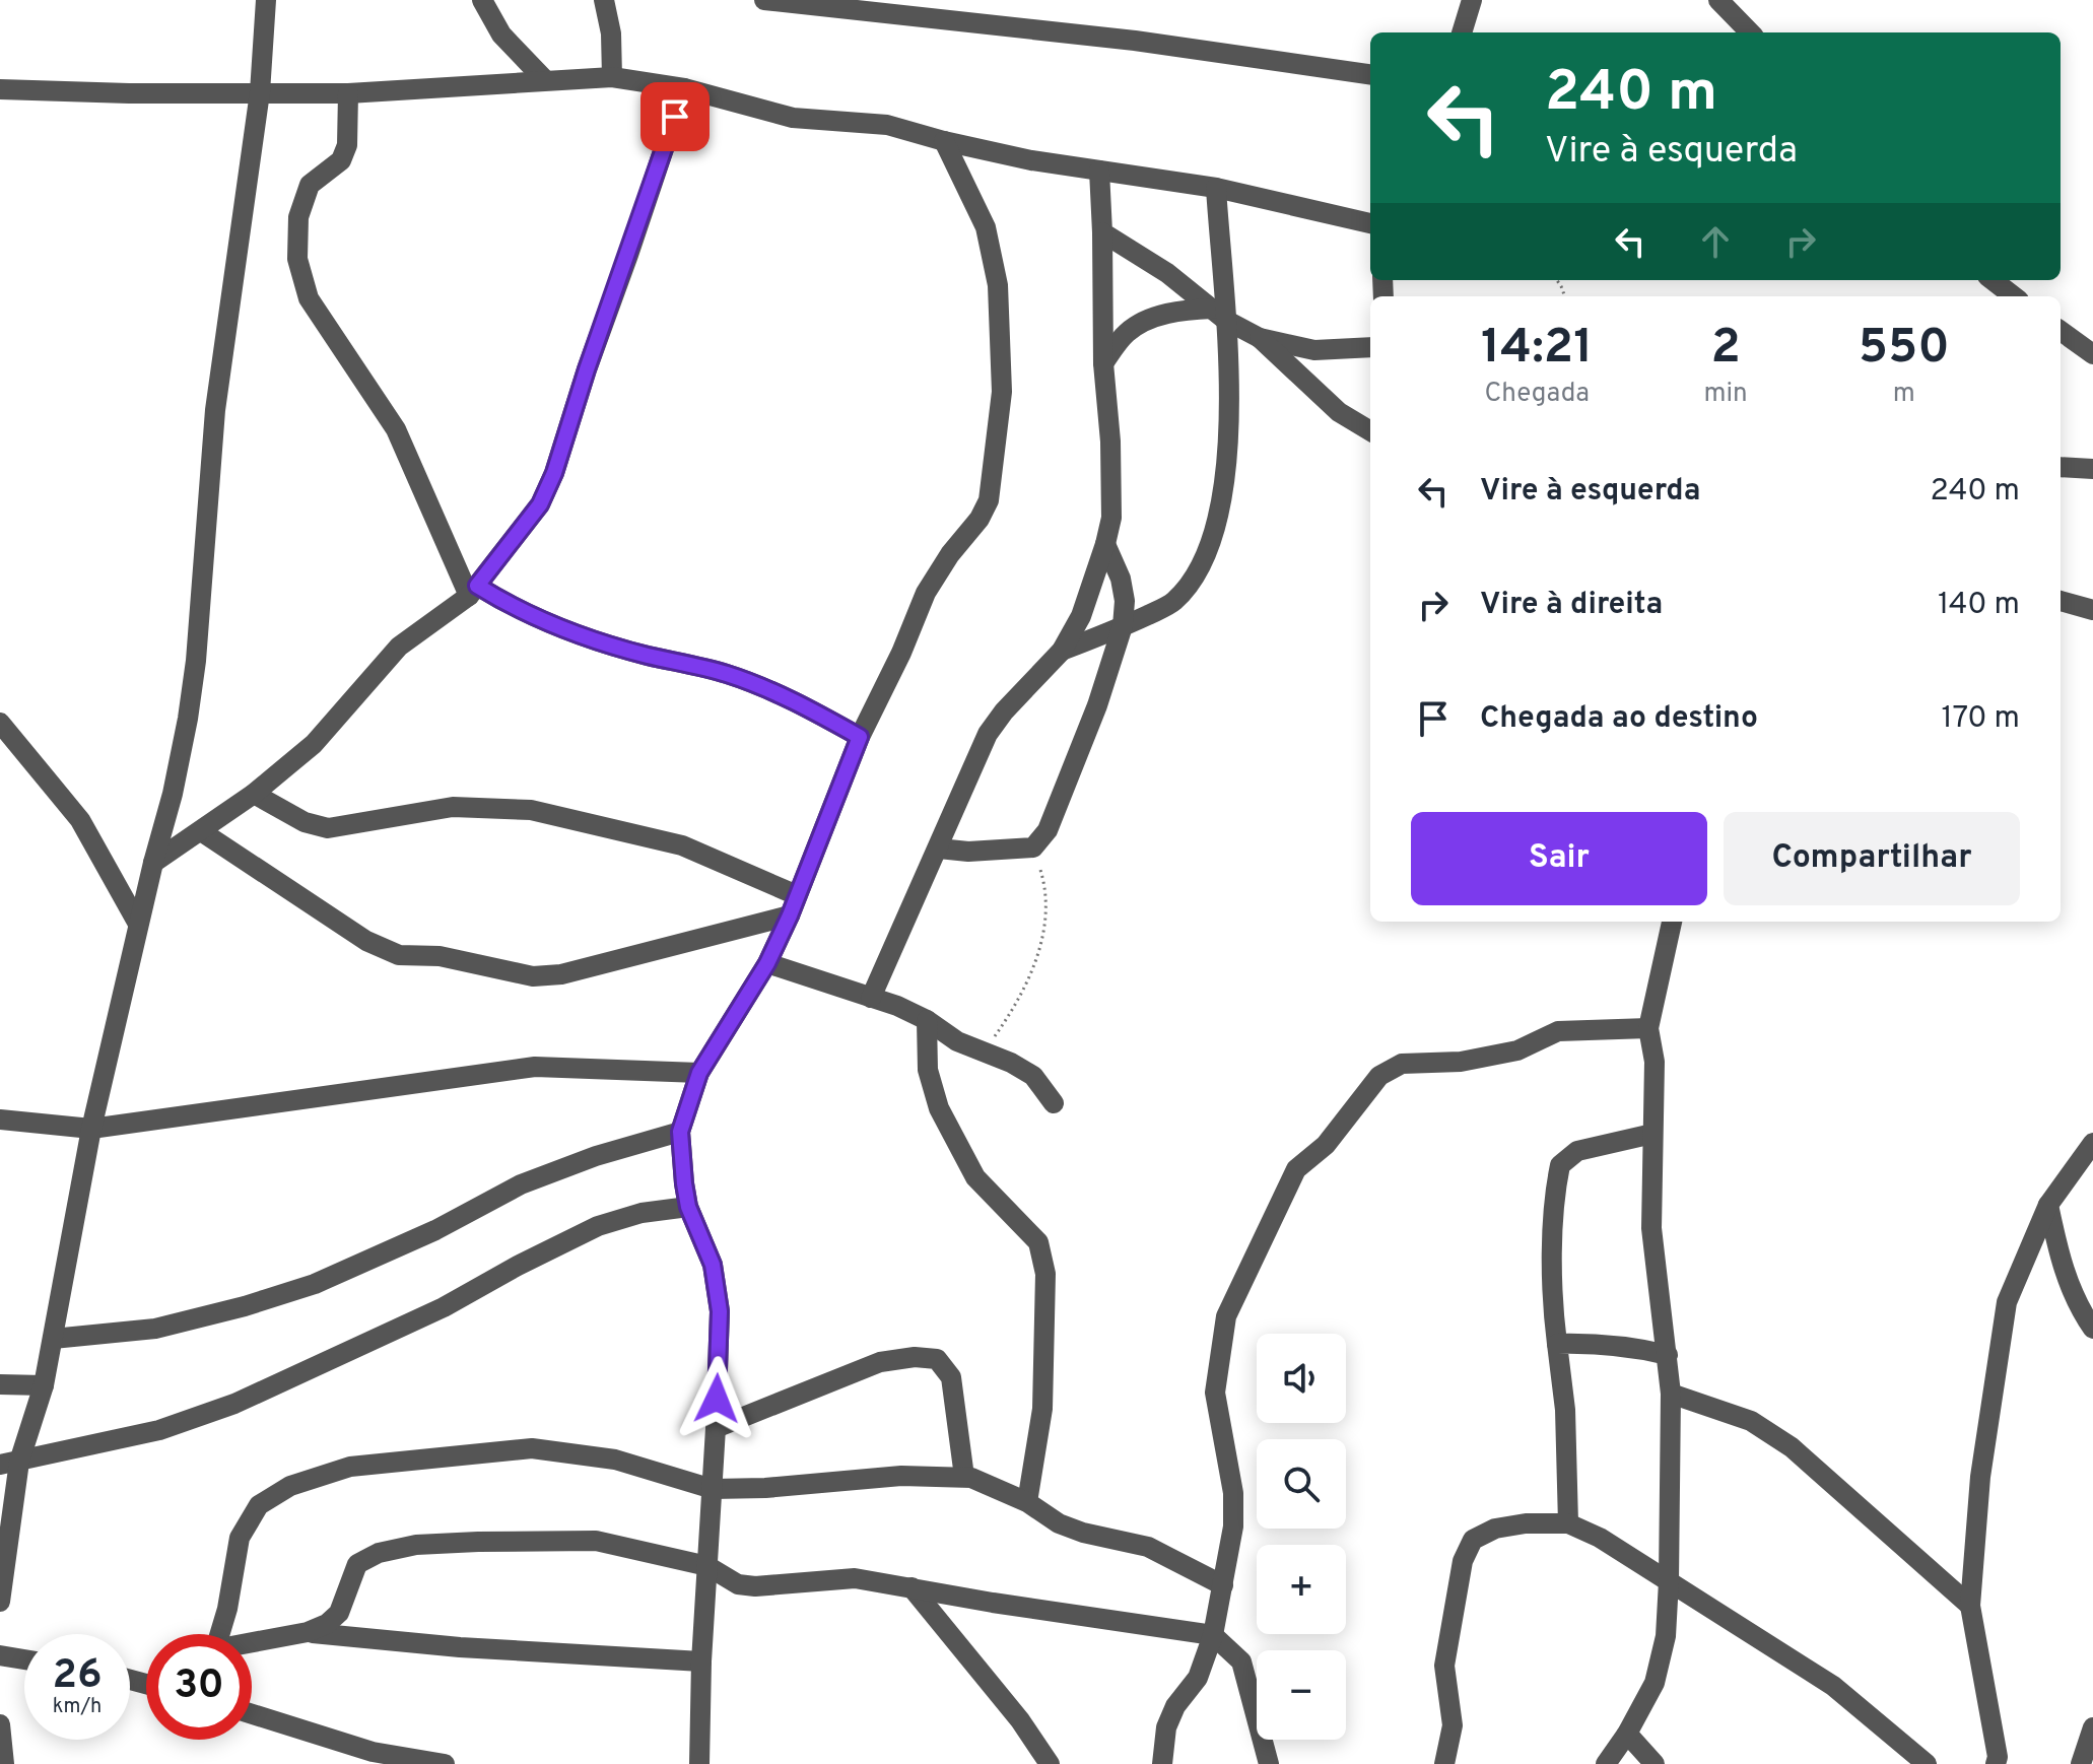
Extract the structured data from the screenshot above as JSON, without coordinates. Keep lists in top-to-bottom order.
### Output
{
  "page": {
    "turn": ["240 m", "Vire à esquerda"],
    "eta": [
      "14:21",
      "Chegada",
      "2",
      "min",
      "550",
      "m"
    ],
    "list": [
      {
        "name": "Vire à esquerda",
        "value": "240 m"
      },
      {
        "name": "Vire à direita",
        "value": "140 m"
      },
      {
        "name": "Chegada ao destino",
        "value": "170 m"
      }
    ],
    "buttons": ["Sair", "Compartilhar"],
    "map_buttons": ["+", "−"],
    "speed": "26 km/h",
    "limit": "30"
  }
}
